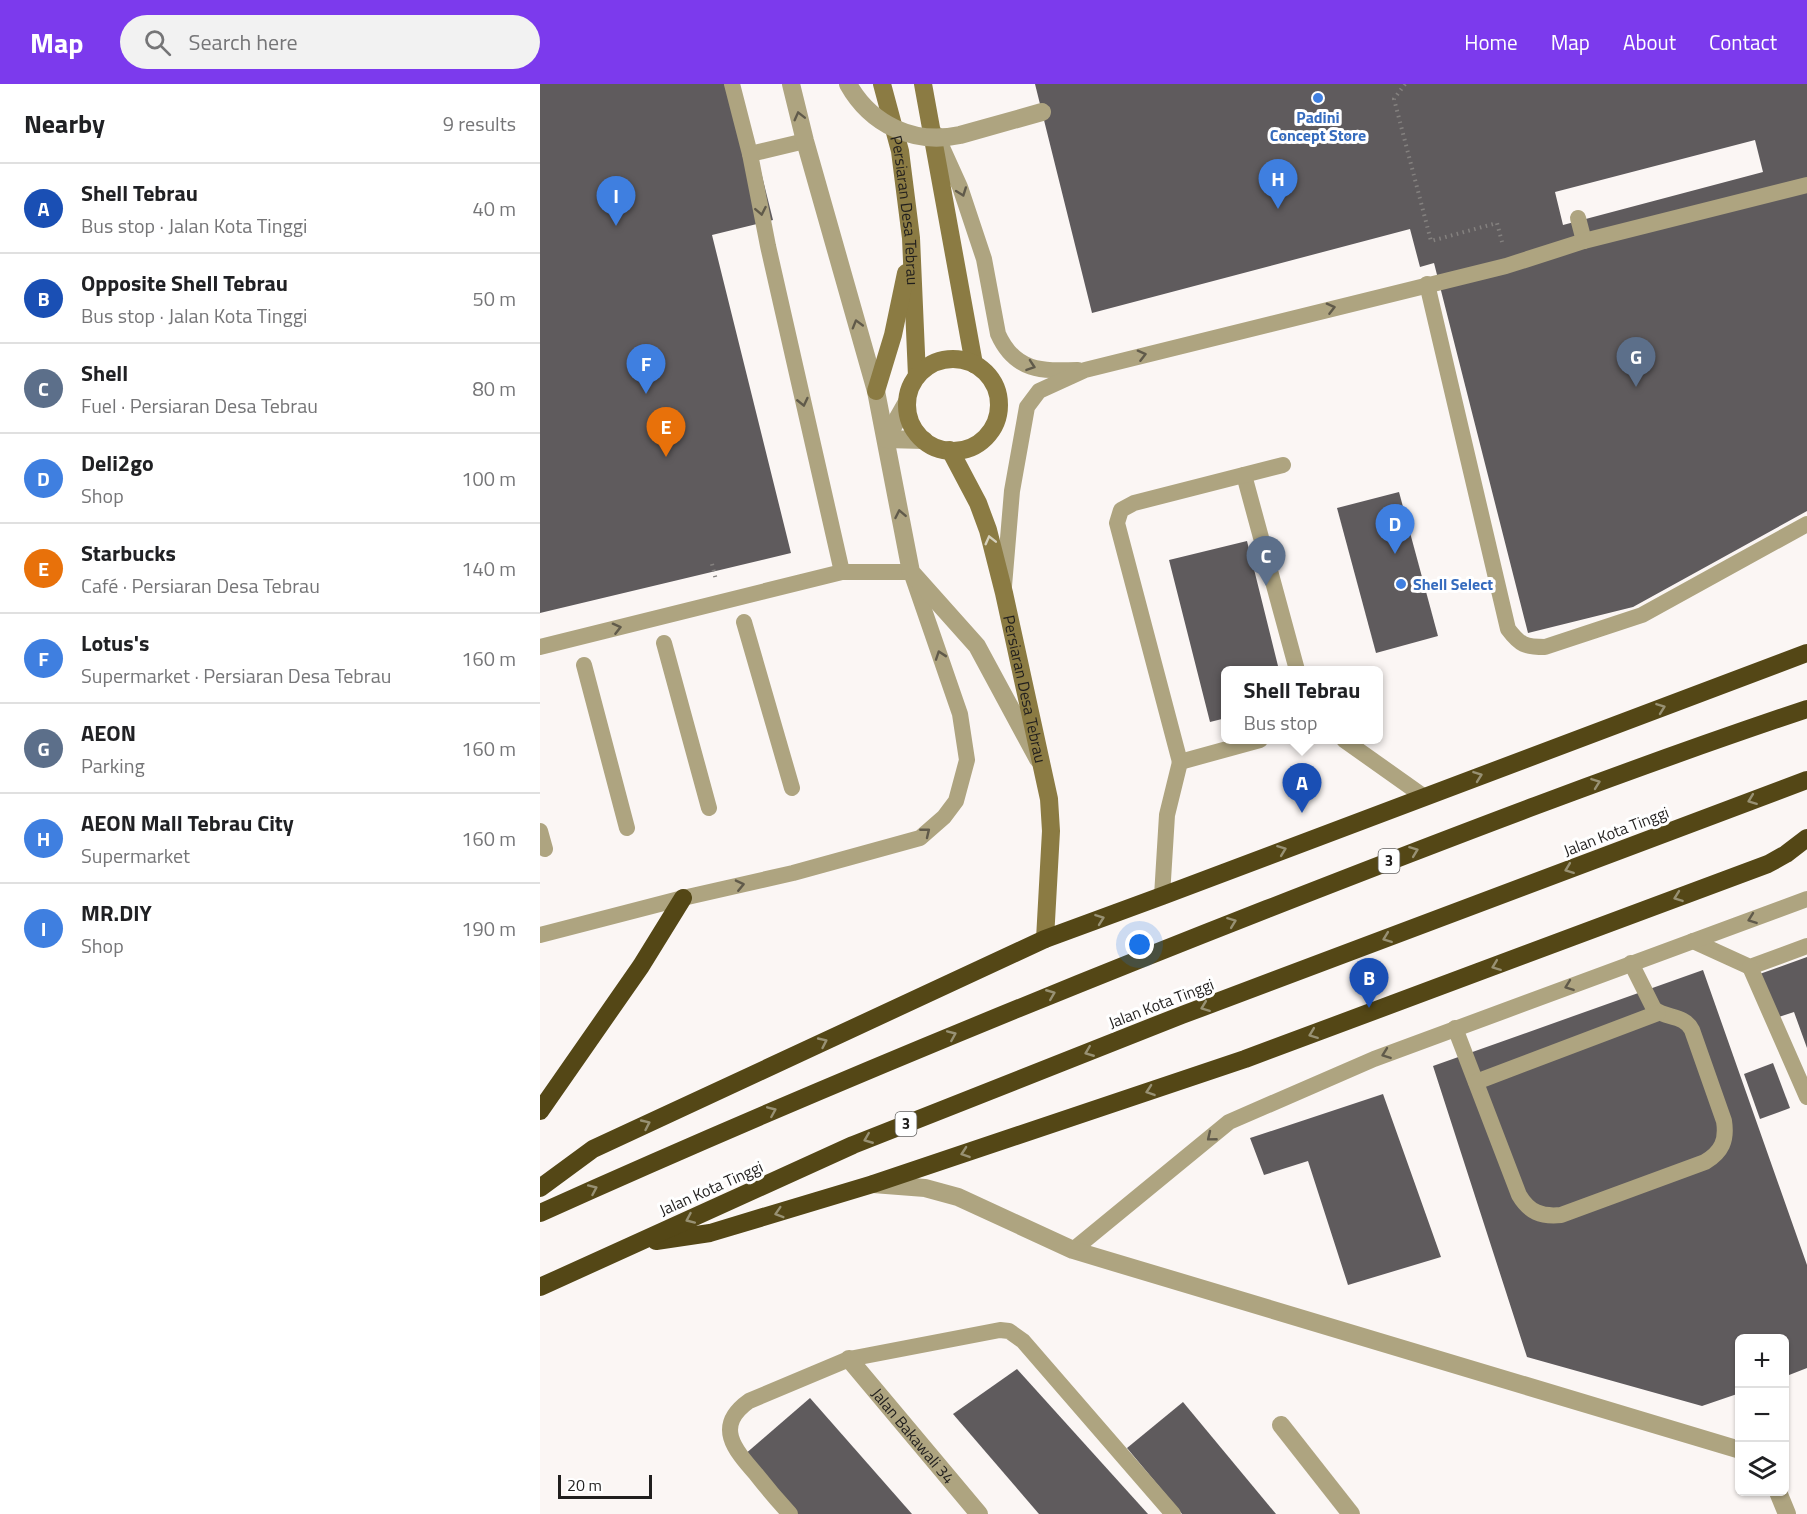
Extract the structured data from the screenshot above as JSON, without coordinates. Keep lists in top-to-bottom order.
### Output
{
  "streets": {
    "highway": ["Jalan Kota Tinggi", "3"],
    "street": ["Persiaran Desa Tebrau", "Jalan Bakawali 34"]
  },
  "places": ["Padini Concept Store", "Shell Select"],
  "scale_bar": "20 m",
  "page": {
    "header": "Map",
    "search": "Search here",
    "nav": [
      "Home",
      "Map",
      "About",
      "Contact"
    ],
    "heading": ["Nearby", "9 results"],
    "pins": [
      "H",
      "I",
      "G",
      "F",
      "E",
      "D",
      "C",
      "A",
      "B"
    ],
    "list": [
      {
        "mark": "A",
        "name": "Shell Tebrau",
        "note": "Bus stop · Jalan Kota Tinggi",
        "value": "40 m"
      },
      {
        "mark": "B",
        "name": "Opposite Shell Tebrau",
        "note": "Bus stop · Jalan Kota Tinggi",
        "value": "50 m"
      },
      {
        "mark": "C",
        "name": "Shell",
        "note": "Fuel · Persiaran Desa Tebrau",
        "value": "80 m"
      },
      {
        "mark": "D",
        "name": "Deli2go",
        "note": "Shop",
        "value": "100 m"
      },
      {
        "mark": "E",
        "name": "Starbucks",
        "note": "Café · Persiaran Desa Tebrau",
        "value": "140 m"
      },
      {
        "mark": "F",
        "name": "Lotus's",
        "note": "Supermarket · Persiaran Desa Tebrau",
        "value": "160 m"
      },
      {
        "mark": "G",
        "name": "AEON",
        "note": "Parking",
        "value": "160 m"
      },
      {
        "mark": "H",
        "name": "AEON Mall Tebrau City",
        "note": "Supermarket",
        "value": "160 m"
      },
      {
        "mark": "I",
        "name": "MR.DIY",
        "note": "Shop",
        "value": "190 m"
      }
    ],
    "popup": ["Shell Tebrau", "Bus stop"],
    "map_buttons": ["+", "−"],
    "scale": "20 m"
  }
}
